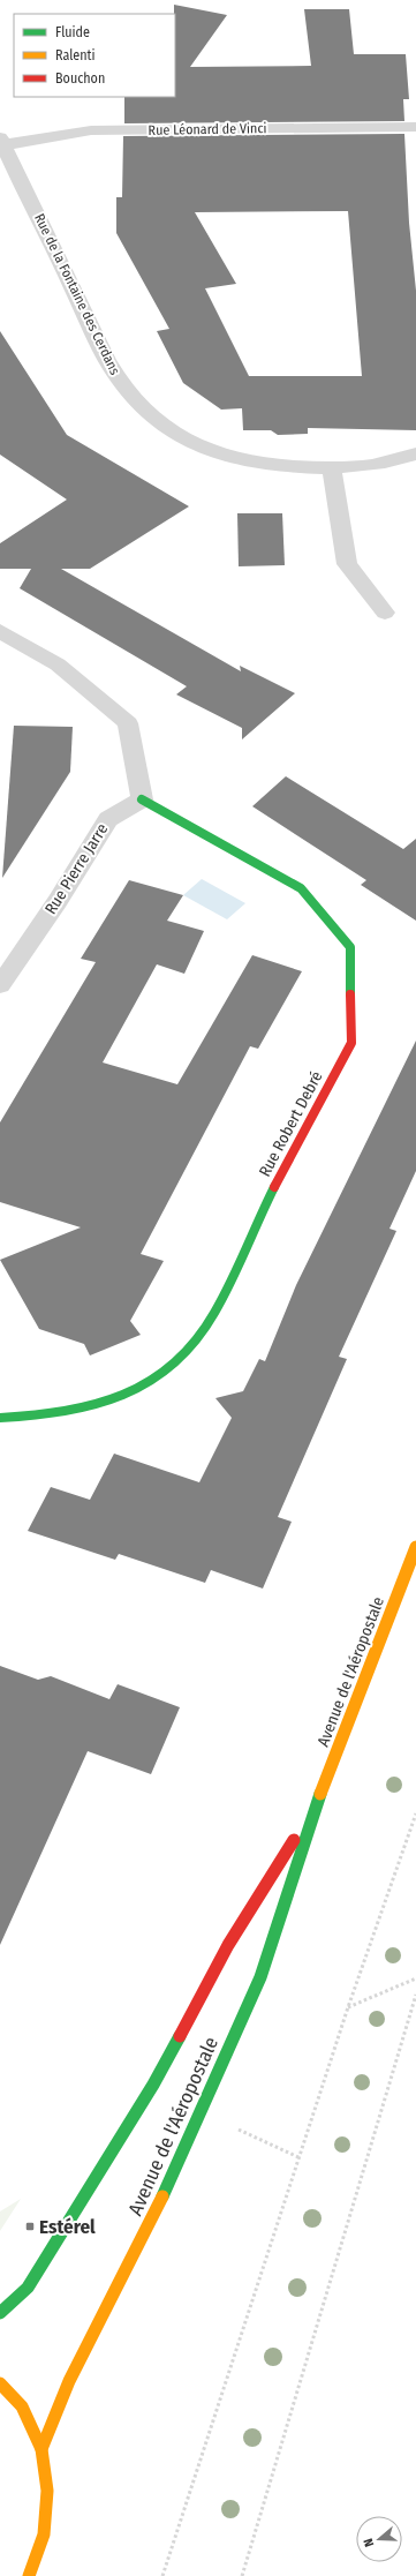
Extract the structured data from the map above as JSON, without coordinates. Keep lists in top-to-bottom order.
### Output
{
  "streets": {
    "street": [
      "Rue Léonard de Vinci",
      "Rue de la Fontaine des Cerdans",
      "Rue Pierre Jarre",
      "Rue Robert Debré",
      "Avenue de l'Aéropostale"
    ]
  },
  "crossings": [
    ["Rue Léonard de Vinci", "Rue de la Fontaine des Cerdans"],
    ["Rue Pierre Jarre", "Rue Robert Debré"]
  ],
  "places": {
    "transit": ["Estérel"]
  },
  "legend": ["Fluide", "Ralenti", "Bouchon"],
  "north": "left"
}
